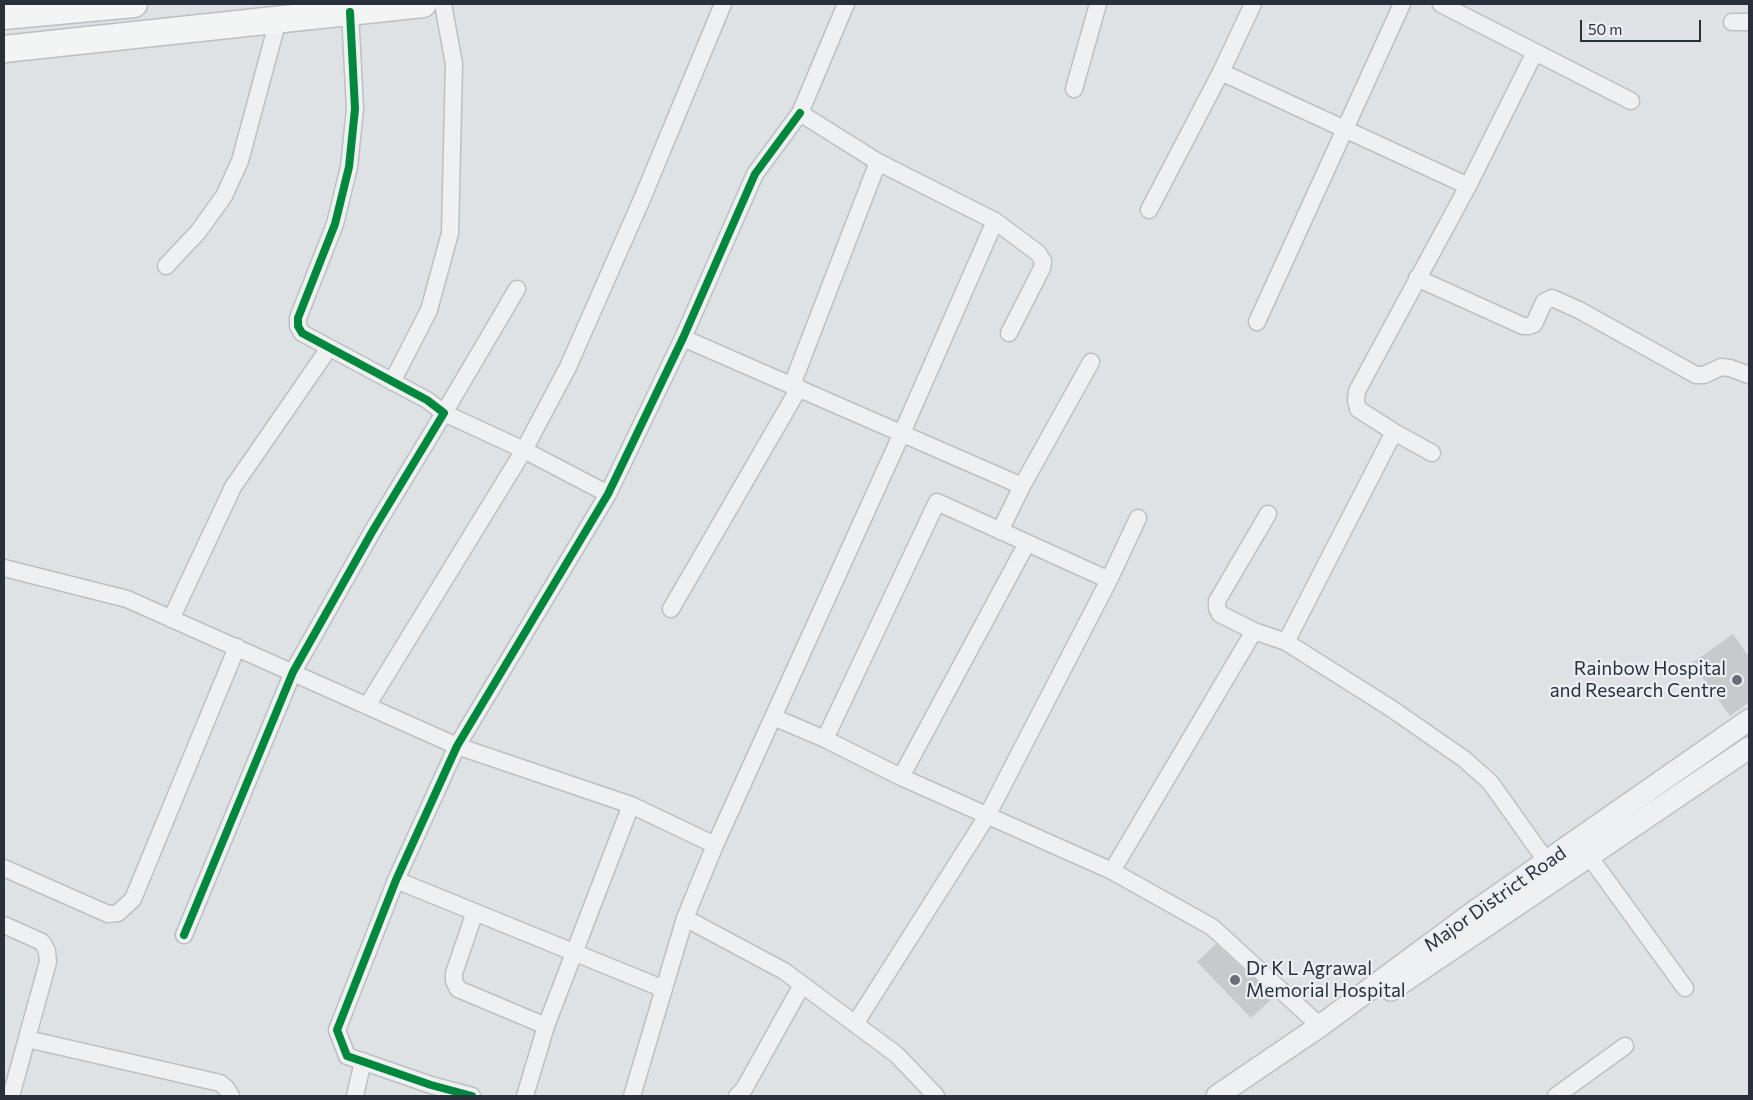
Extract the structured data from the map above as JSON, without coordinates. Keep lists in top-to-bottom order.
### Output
{
  "streets": {
    "street": ["Major District Road"]
  },
  "places": ["Rainbow Hospital and Research Centre", "Dr K L Agrawal Memorial Hospital"],
  "scale_bar": "50 m"
}
